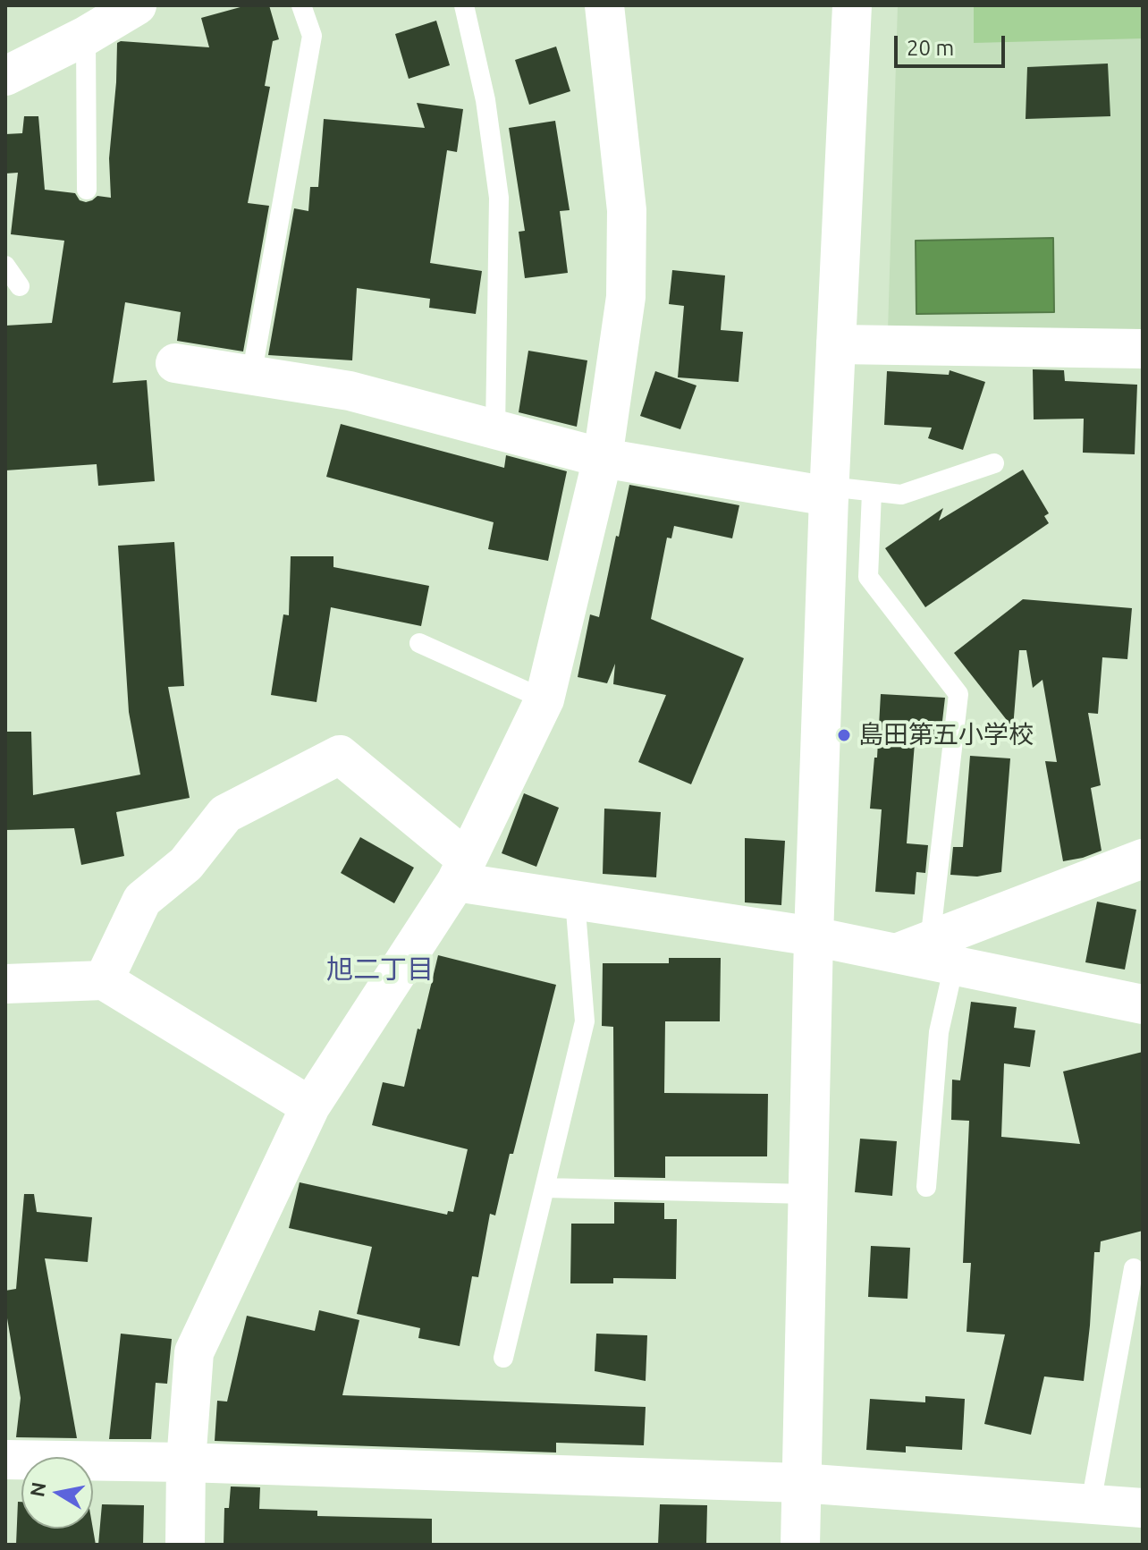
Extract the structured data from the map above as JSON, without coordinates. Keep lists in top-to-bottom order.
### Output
{
  "districts": ["旭二丁目"],
  "places": ["島田第五小学校"],
  "scale_bar": "20 m",
  "north": "left"
}
